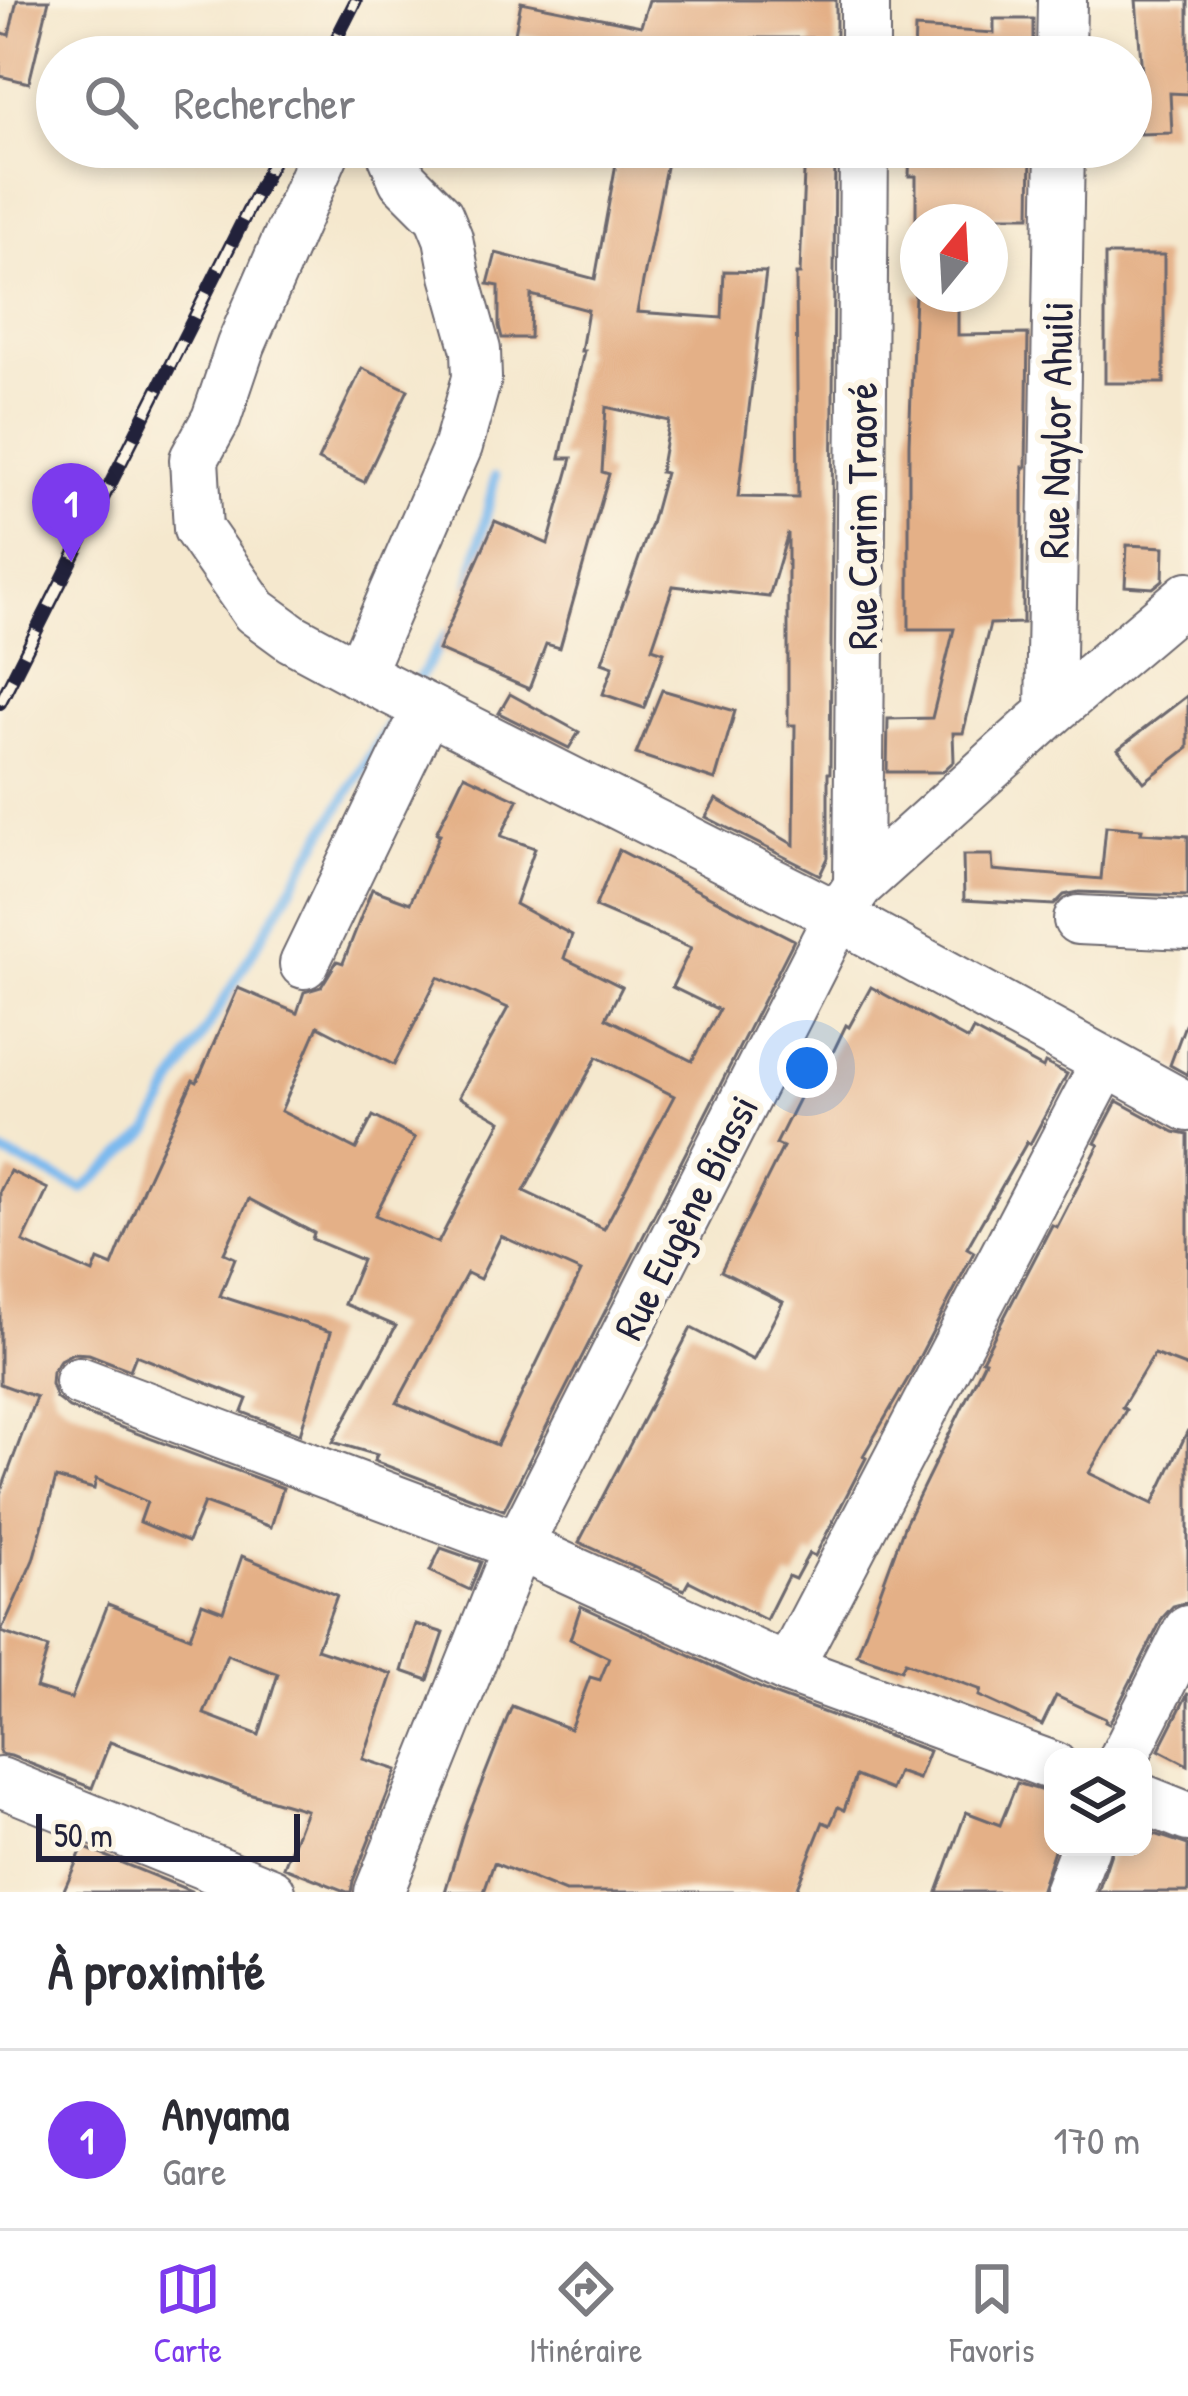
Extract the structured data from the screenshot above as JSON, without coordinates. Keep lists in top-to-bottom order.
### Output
{
  "streets": {
    "street": ["Rue Naylor Ahuili", "Rue Carim Traoré", "Rue Eugène Biassi"]
  },
  "crossings": [
    ["Rue Naylor Ahuili", "Rue Eugène Biassi"],
    ["Rue Carim Traoré", "Rue Eugène Biassi"]
  ],
  "scale_bar": "50 m",
  "north": "top",
  "page": {
    "search": "Rechercher",
    "pins": "1",
    "scale": "50 m",
    "heading": "À proximité",
    "list": [
      {
        "mark": "1",
        "name": "Anyama",
        "note": "Gare",
        "value": "170 m"
      }
    ],
    "nav": ["Carte", "Itinéraire", "Favoris"]
  }
}
